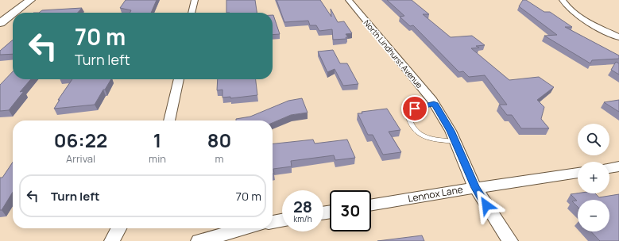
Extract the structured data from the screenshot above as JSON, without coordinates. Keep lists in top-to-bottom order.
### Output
{
  "streets": {
    "street": ["North Lindhurst Avenue", "Lennox Lane"]
  },
  "crossings": [
    ["North Lindhurst Avenue", "Lennox Lane"]
  ],
  "page": {
    "turn": ["70 m", "Turn left"],
    "eta": [
      "06:22",
      "Arrival",
      "1",
      "min",
      "80",
      "m"
    ],
    "map_buttons": ["+", "−"],
    "list": [
      {
        "name": "Turn left",
        "value": "70 m"
      }
    ],
    "speed": "28 km/h",
    "limit": "30"
  }
}
